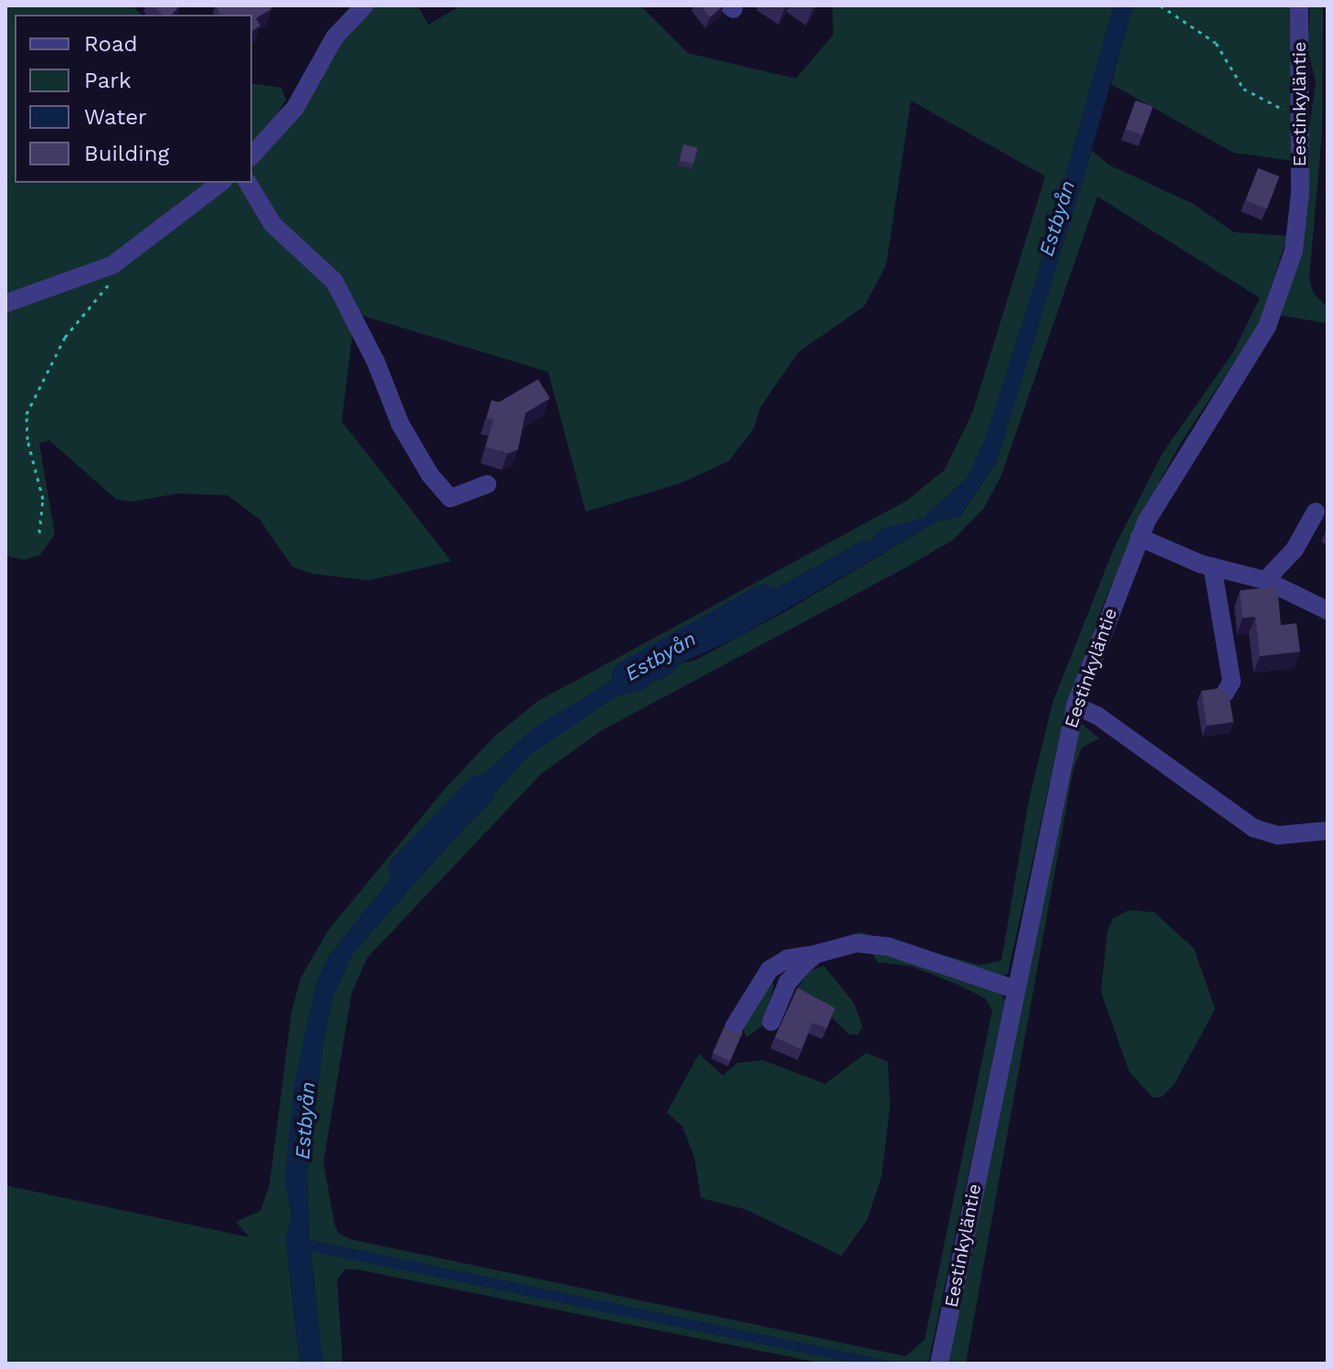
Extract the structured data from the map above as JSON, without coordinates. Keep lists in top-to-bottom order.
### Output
{
  "streets": {
    "street": ["Eestinkyläntie"]
  },
  "water": ["Estbyån"],
  "legend": [
    "Road",
    "Park",
    "Water",
    "Building"
  ]
}
